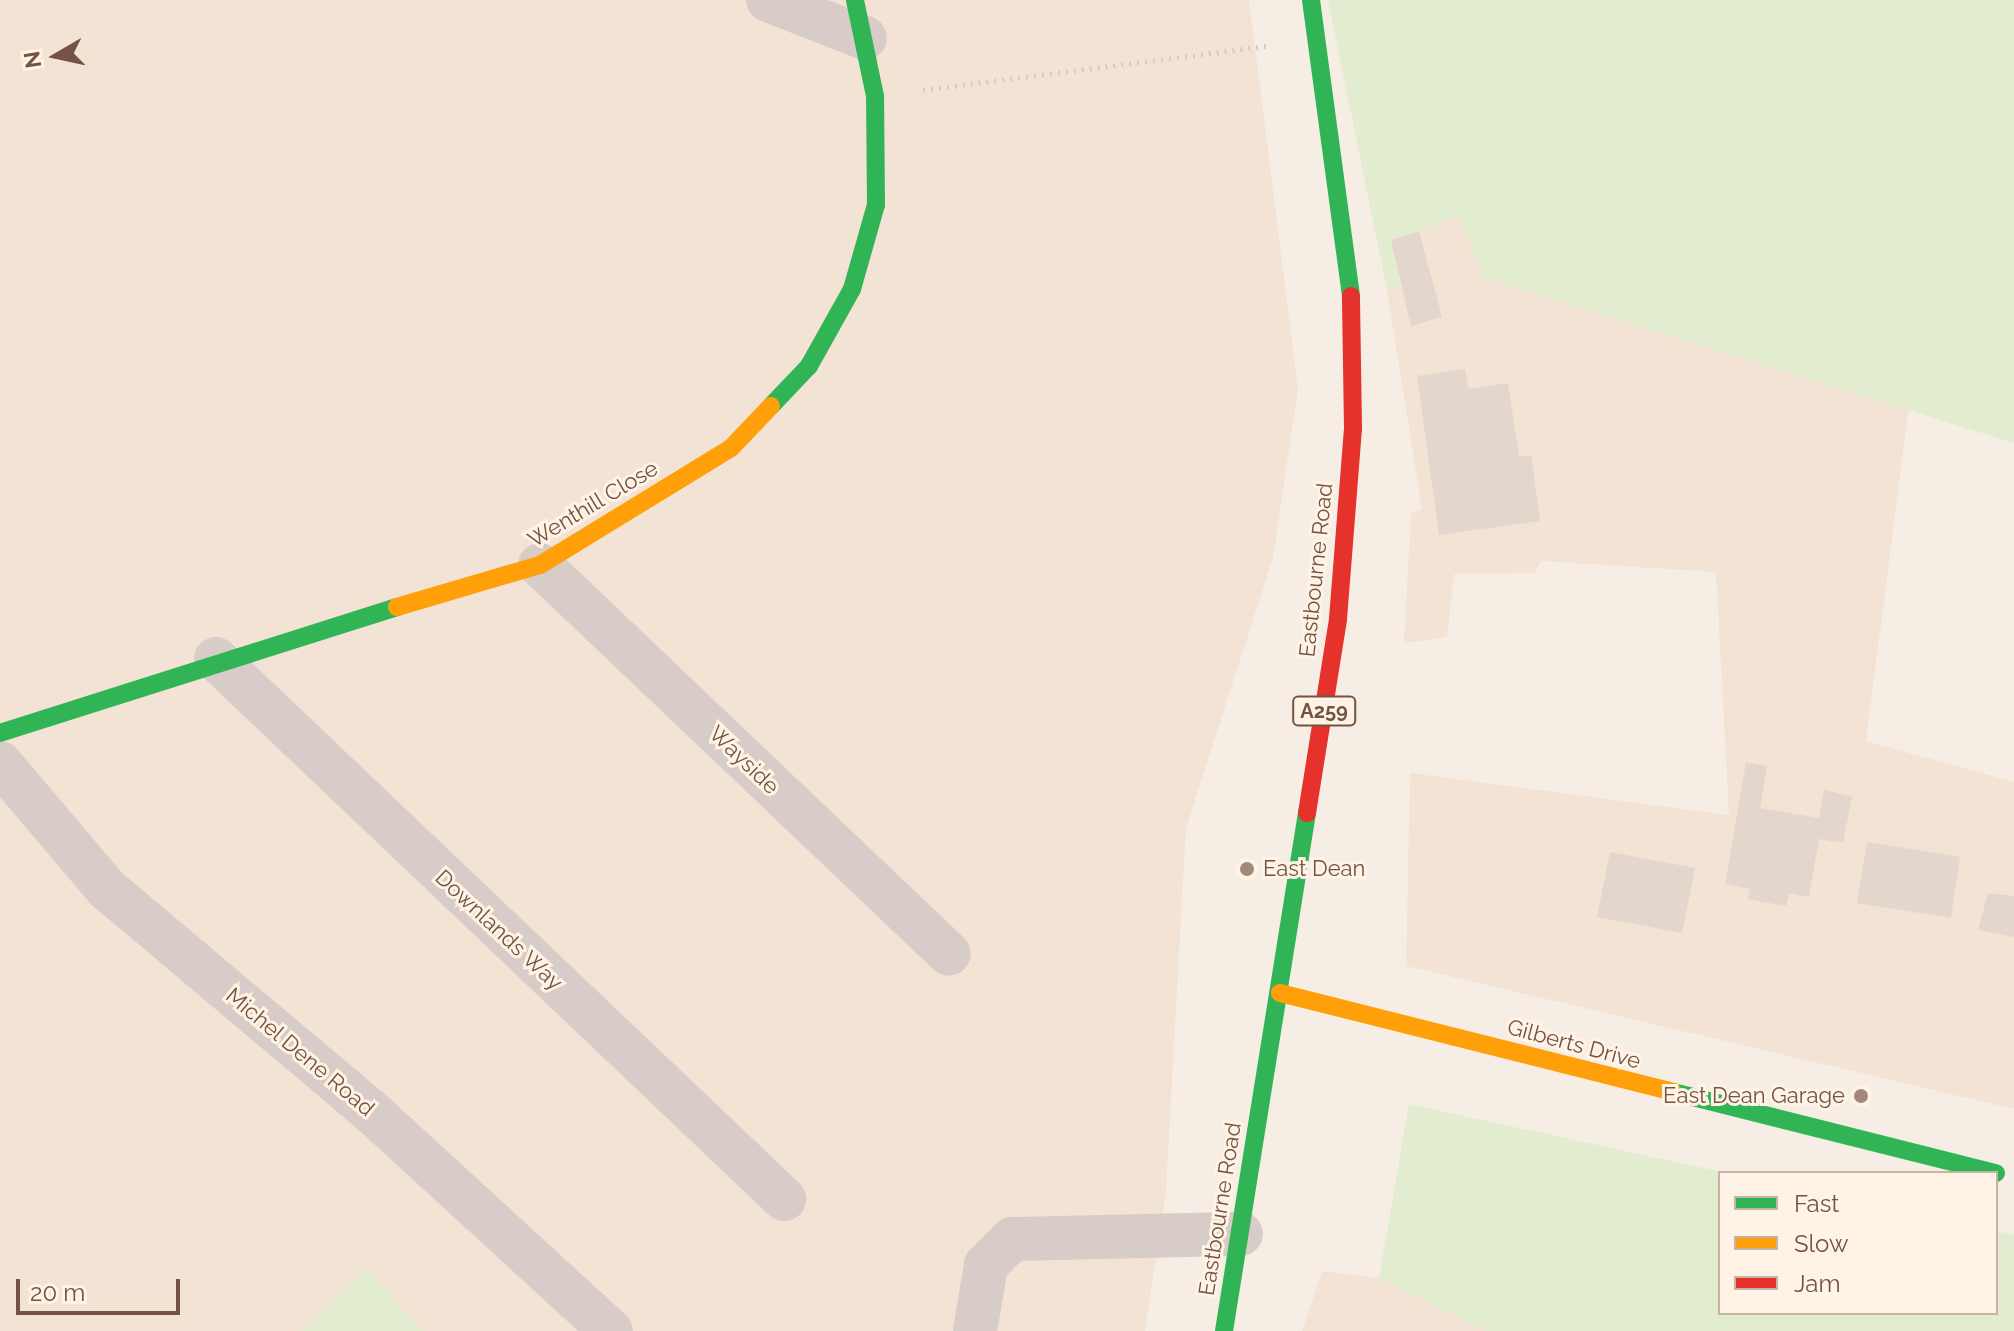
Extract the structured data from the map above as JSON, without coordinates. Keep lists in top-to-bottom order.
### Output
{
  "streets": {
    "street": [
      "Wenthill Close",
      "Eastbourne Road",
      "A259",
      "Wayside",
      "Downlands Way",
      "Gilberts Drive",
      "Michel Dene Road"
    ]
  },
  "crossings": [
    ["Wenthill Close", "Wayside"],
    ["Wenthill Close", "Downlands Way"],
    ["Eastbourne Road", "Gilberts Drive"]
  ],
  "places": ["East Dean", "East Dean Garage"],
  "legend": ["Fast", "Slow", "Jam"],
  "scale_bar": "20 m",
  "north": "left"
}
